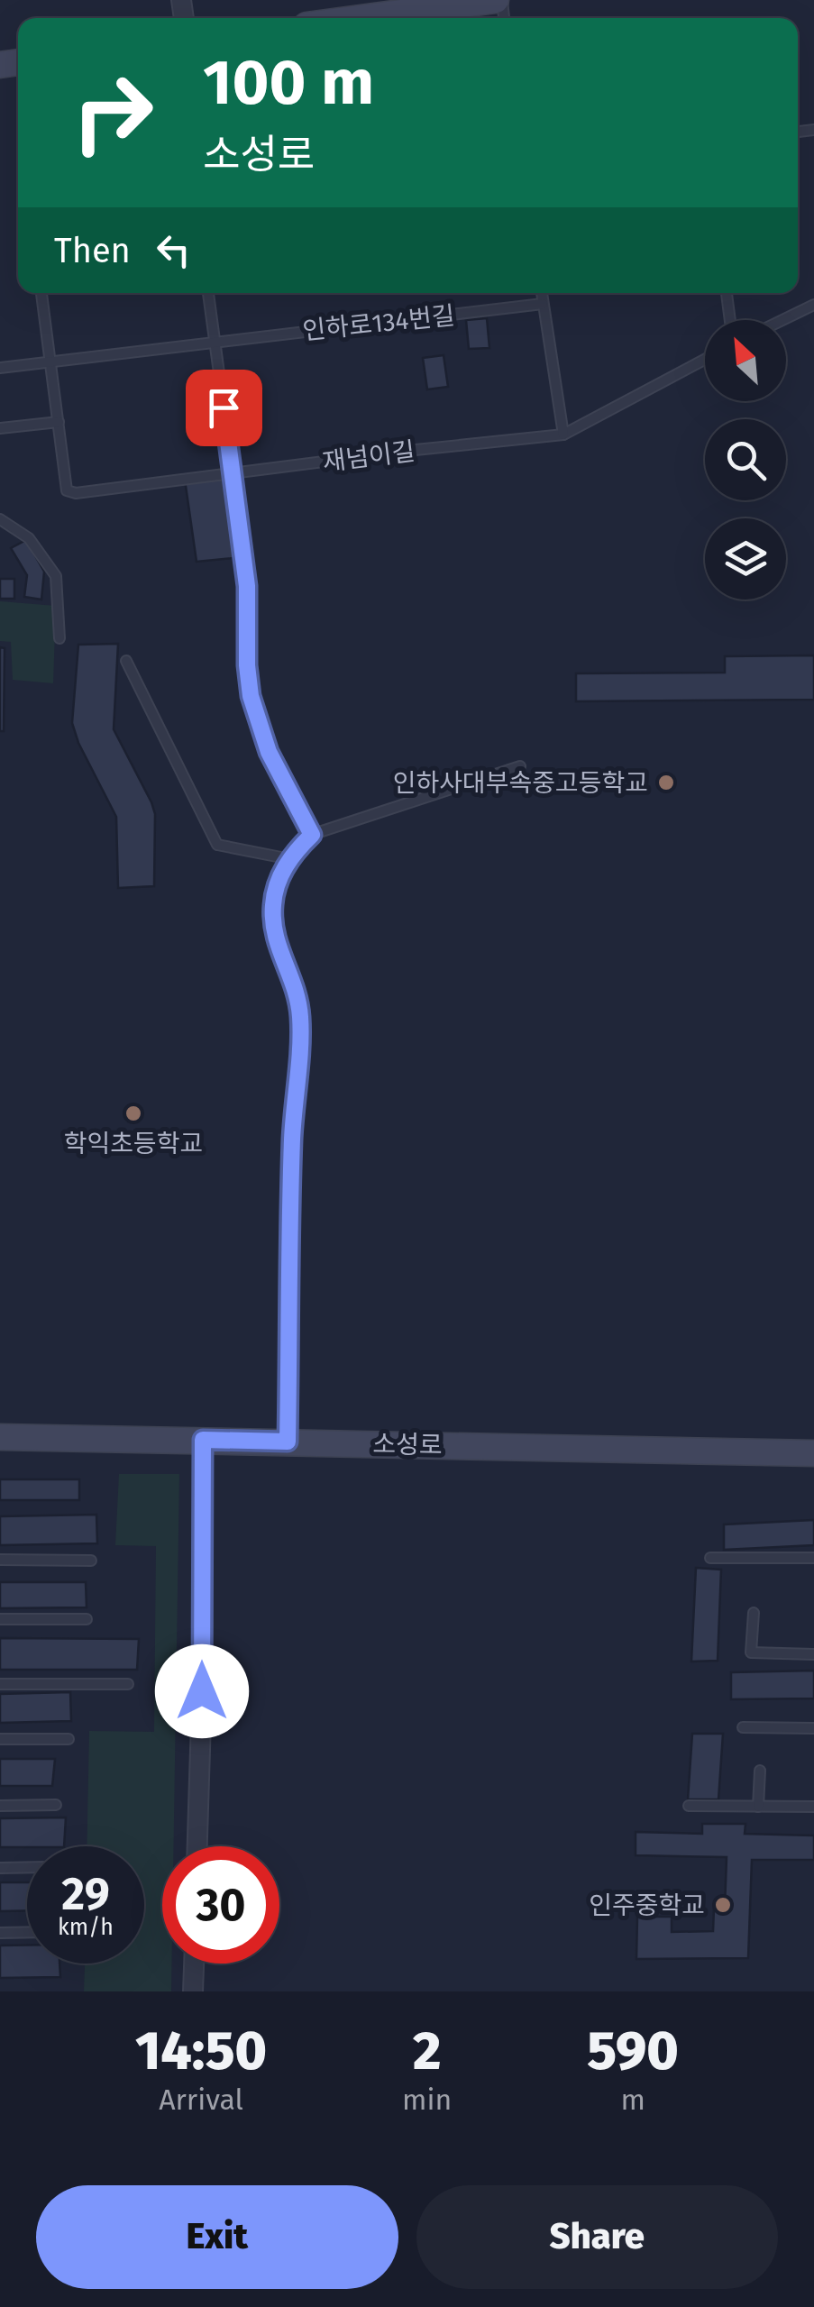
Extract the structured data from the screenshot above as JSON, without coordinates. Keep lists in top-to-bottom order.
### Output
{
  "streets": {
    "main road": ["소성로"],
    "lane": ["인하로134번길", "재넘이길"]
  },
  "crossings": [
    ["인하로134번길", "재넘이길"]
  ],
  "places": ["인하사대부속중고등학교", "학익초등학교", "인주중학교"],
  "north": "top left",
  "page": {
    "turn": ["100 m", "소성로"],
    "then": "Then",
    "speed": "29 km/h",
    "limit": "30",
    "eta": [
      "14:50",
      "Arrival",
      "2",
      "min",
      "590",
      "m"
    ],
    "buttons": ["Exit", "Share"]
  }
}
